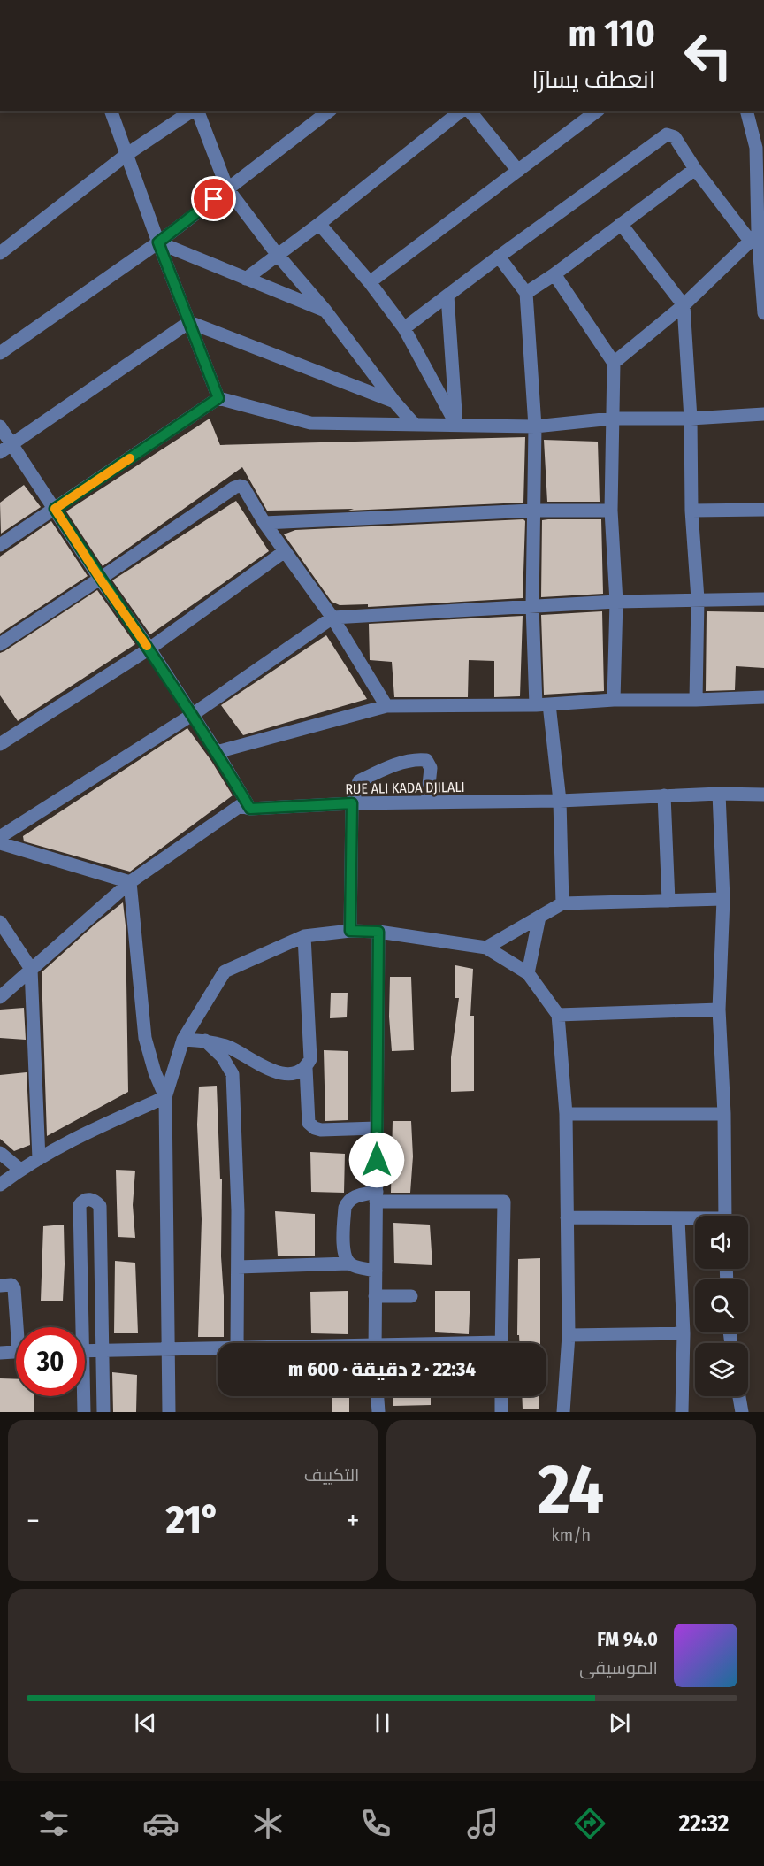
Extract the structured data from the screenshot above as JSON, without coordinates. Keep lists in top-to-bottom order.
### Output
{
  "streets": {
    "street": ["RUE ALI KADA DJILALI"]
  },
  "page": {
    "turn": ["110 m", "انعطف يسارًا"],
    "limit": "30",
    "trip": "22:34 · 2 دقيقة · 600 m",
    "tile": [
      ["24", "km/h"],
      "التكييف"
    ],
    "heat": ["−", "21°", "+"],
    "song": ["94.0 FM", "الموسيقى"],
    "tabs": "22:32"
  }
}
